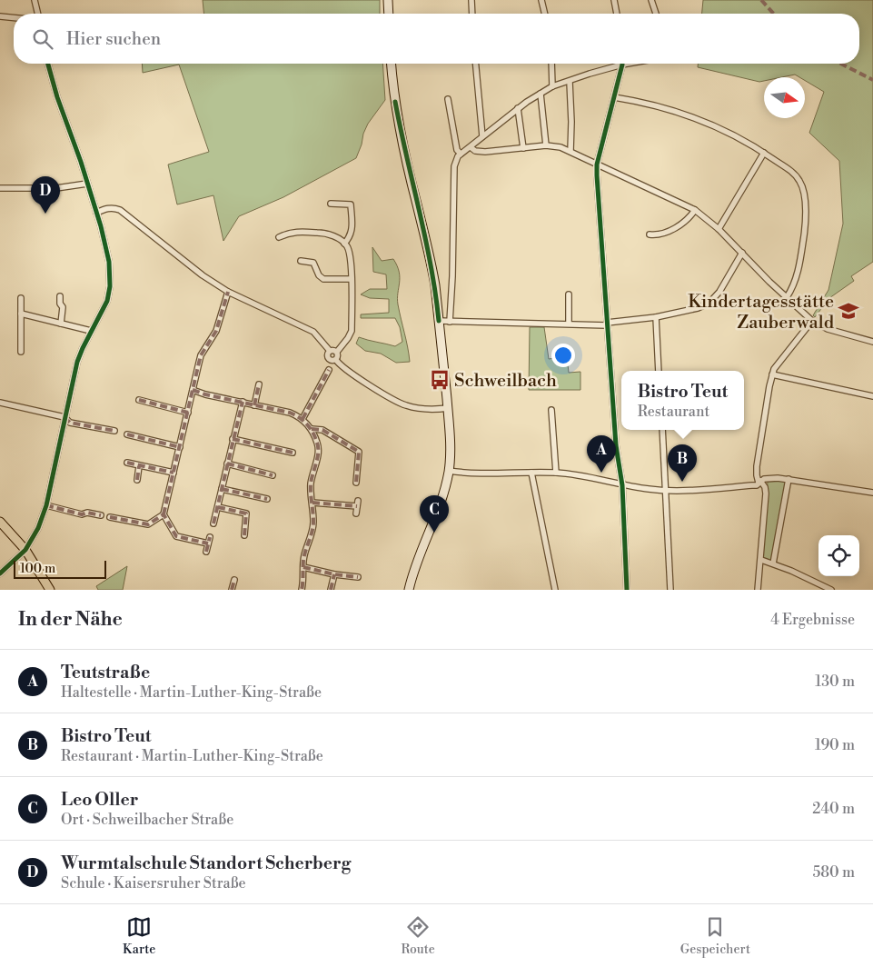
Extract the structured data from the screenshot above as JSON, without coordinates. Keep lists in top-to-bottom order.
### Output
{
  "places": {
    "school or university": ["Kindertagesstätte Zauberwald"],
    "bus stop": ["Schweilbach"]
  },
  "scale_bar": "100 m",
  "north": "right",
  "page": {
    "search": "Hier suchen",
    "pins": [
      "D",
      "A",
      "B",
      "C"
    ],
    "popup": ["Bistro Teut", "Restaurant"],
    "scale": "100 m",
    "heading": ["In der Nähe", "4 Ergebnisse"],
    "list": [
      {
        "mark": "A",
        "name": "Teutstraße",
        "note": "Haltestelle · Martin-Luther-King-Straße",
        "value": "130 m"
      },
      {
        "mark": "B",
        "name": "Bistro Teut",
        "note": "Restaurant · Martin-Luther-King-Straße",
        "value": "190 m"
      },
      {
        "mark": "C",
        "name": "Leo Oller",
        "note": "Ort · Schweilbacher Straße",
        "value": "240 m"
      },
      {
        "mark": "D",
        "name": "Wurmtalschule Standort Scherberg",
        "note": "Schule · Kaisersruher Straße",
        "value": "580 m"
      }
    ],
    "nav": ["Karte", "Route", "Gespeichert"]
  }
}
